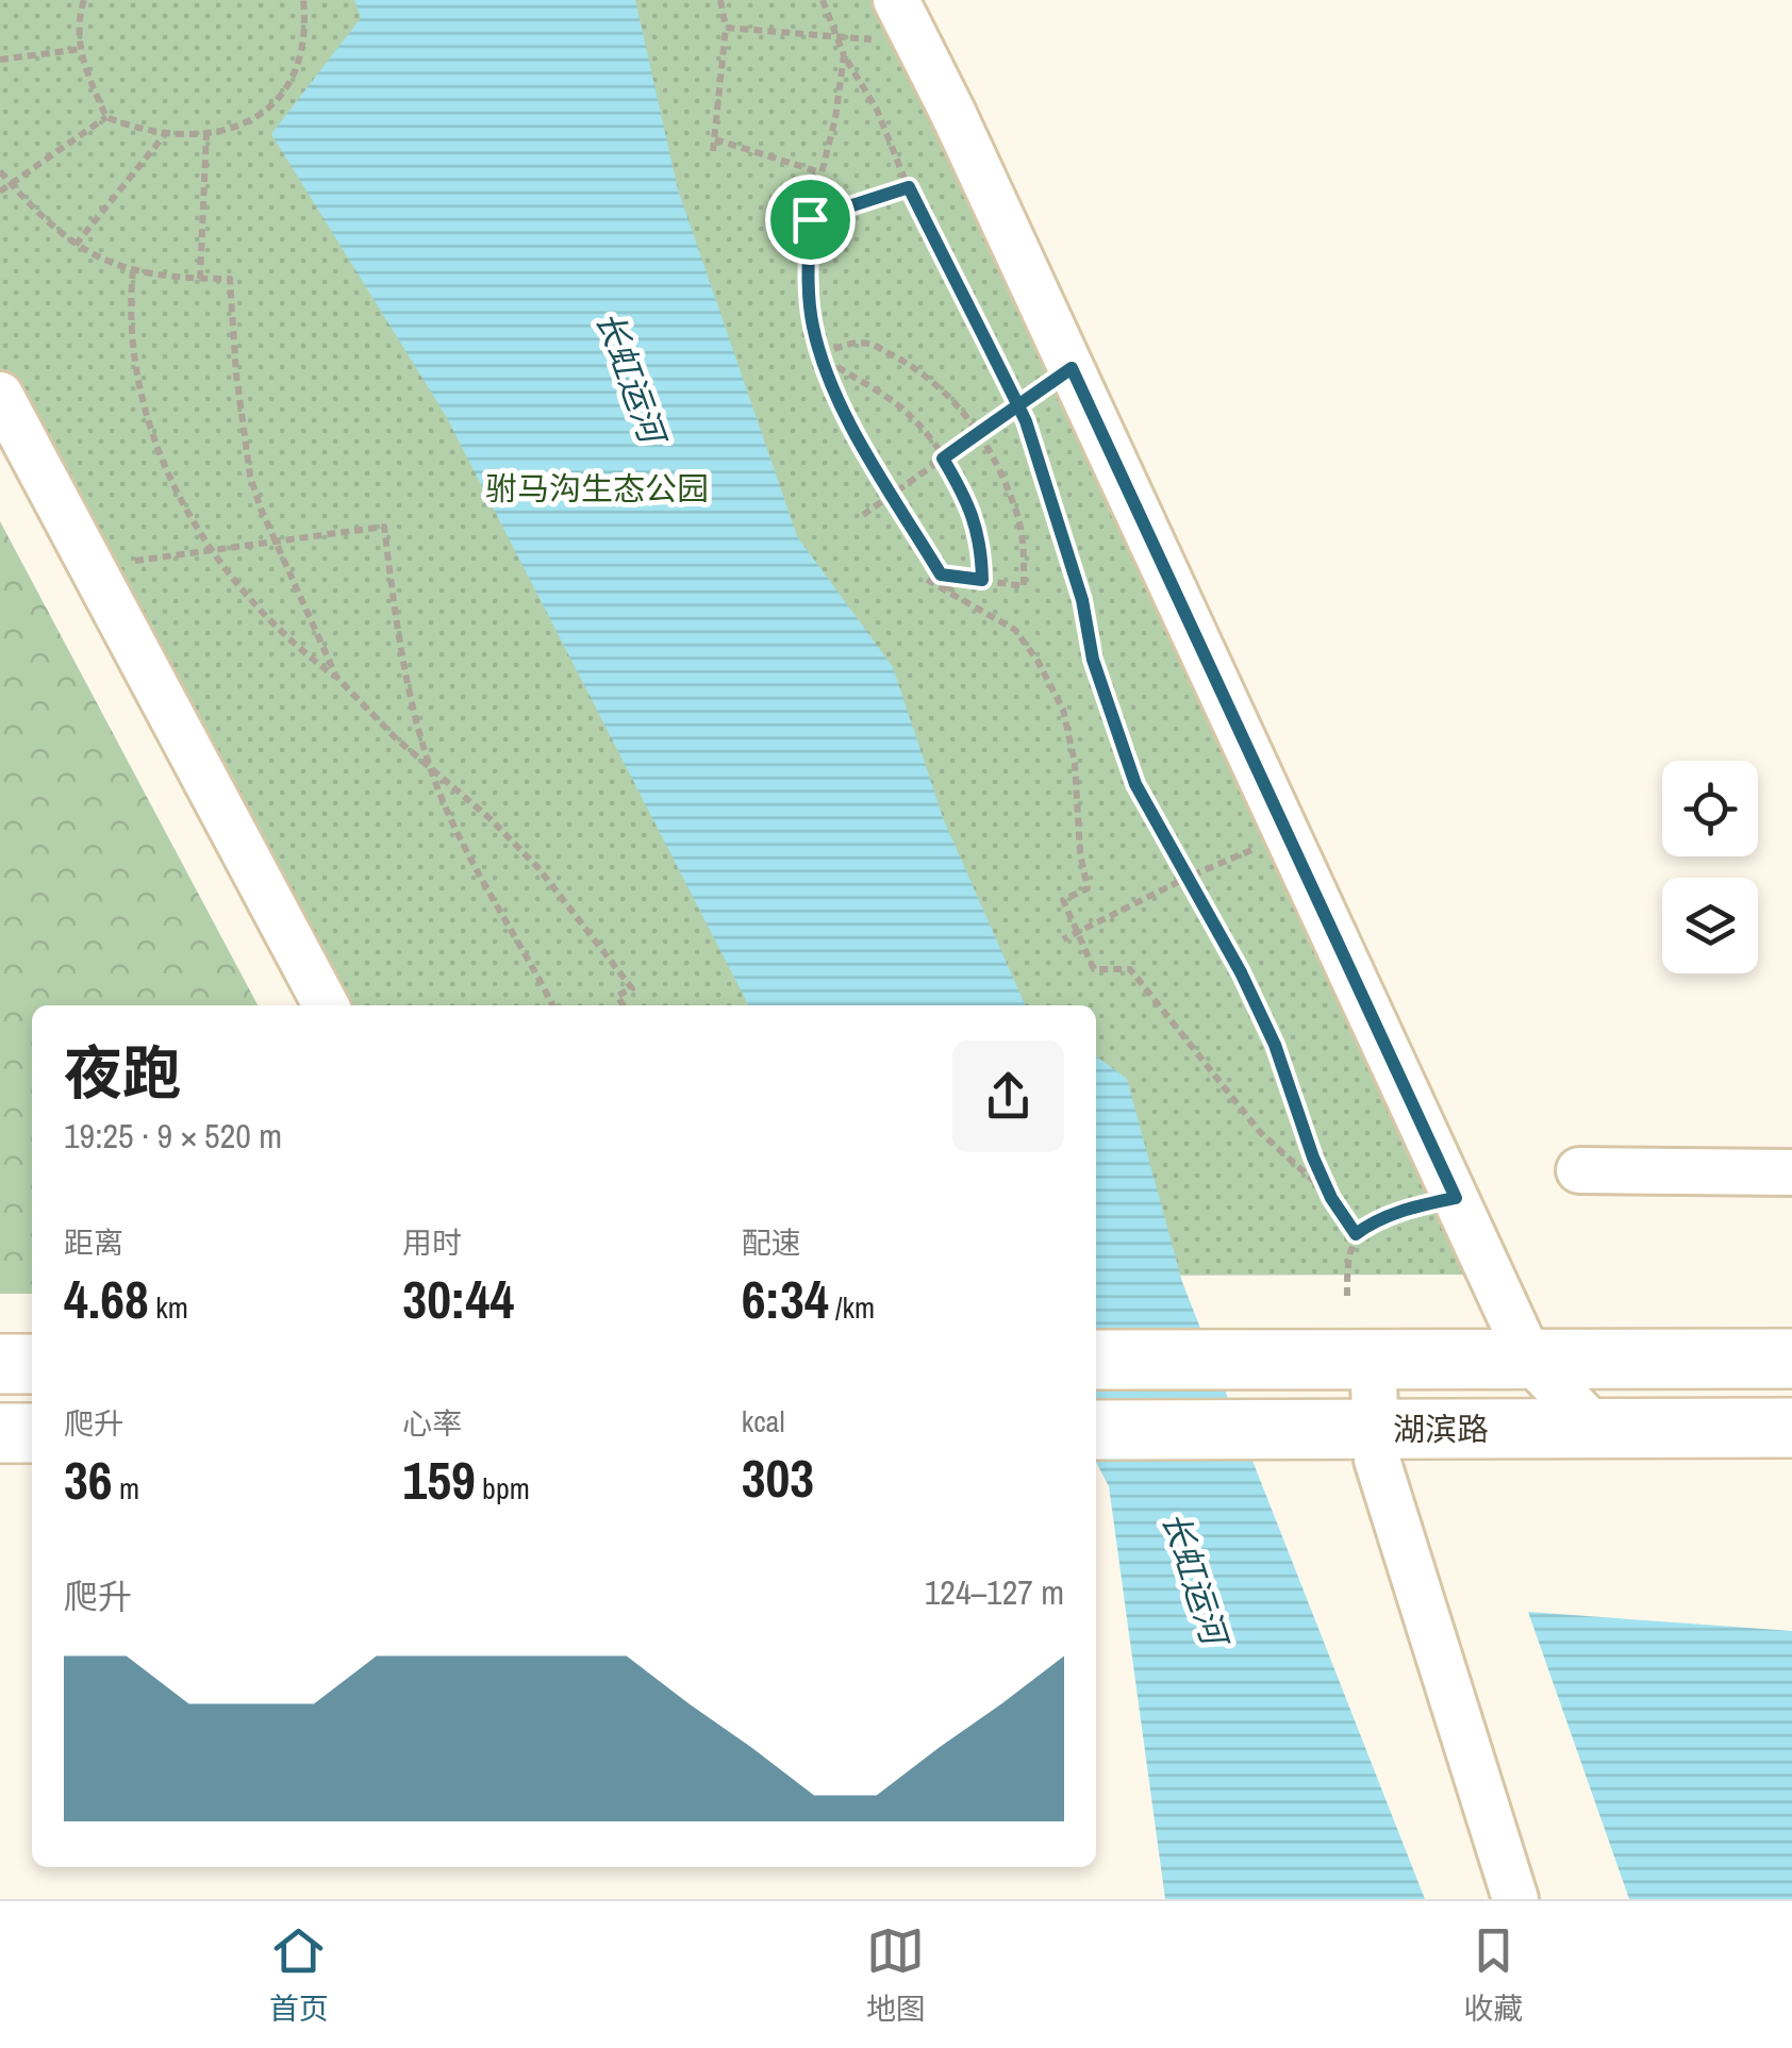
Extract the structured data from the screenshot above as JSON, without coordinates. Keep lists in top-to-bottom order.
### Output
{
  "streets": {
    "main road": ["湖滨路"]
  },
  "water": ["长虹运河"],
  "parks": ["驸马沟生态公园"],
  "page": {
    "heading": ["夜跑", "19:25 · 9 × 520 m"],
    "stats": [
      ["距离", "4.68 km"],
      ["用时", "30:44"],
      ["配速", "6:34 /km"],
      ["爬升", "36 m"],
      ["心率", "159 bpm"],
      ["kcal", "303"]
    ],
    "chart": ["爬升", "124–127 m"],
    "tabs": ["首页", "地图", "收藏"]
  }
}
